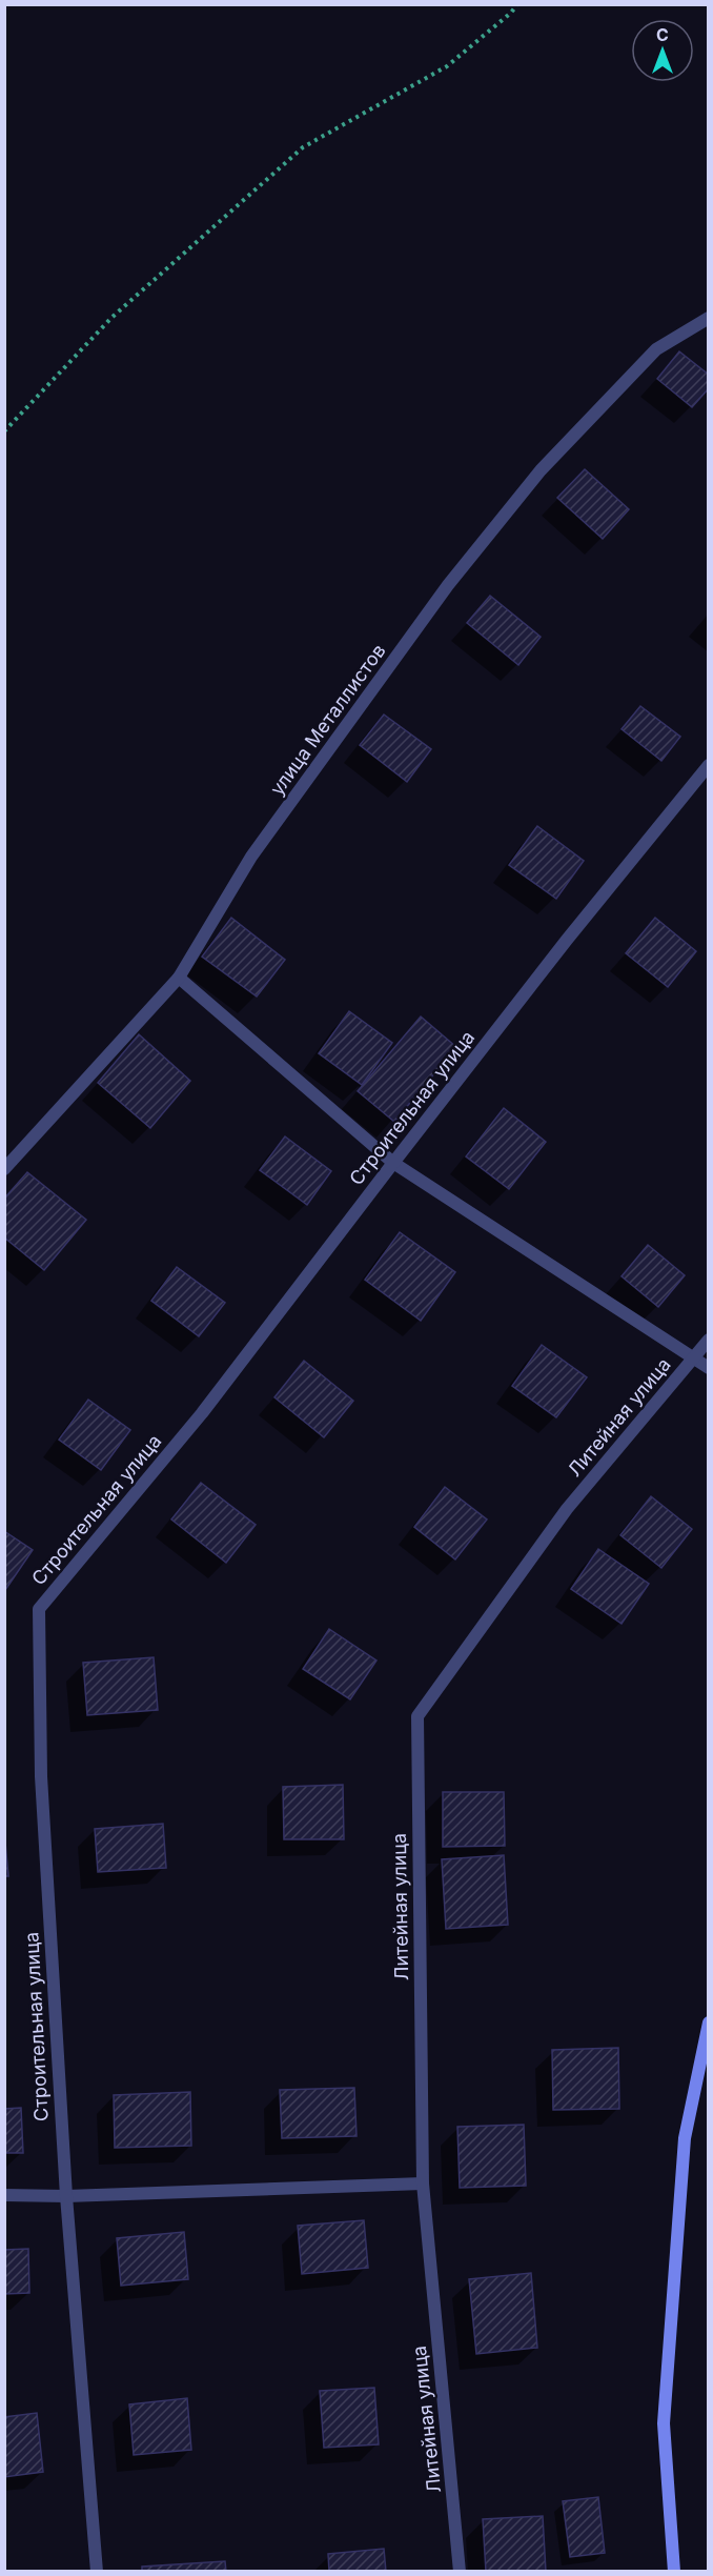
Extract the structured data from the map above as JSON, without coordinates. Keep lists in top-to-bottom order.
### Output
{
  "streets": {
    "street": ["улица Металлистов", "Строительная улица", "Литейная улица"]
  },
  "north": "top"
}
